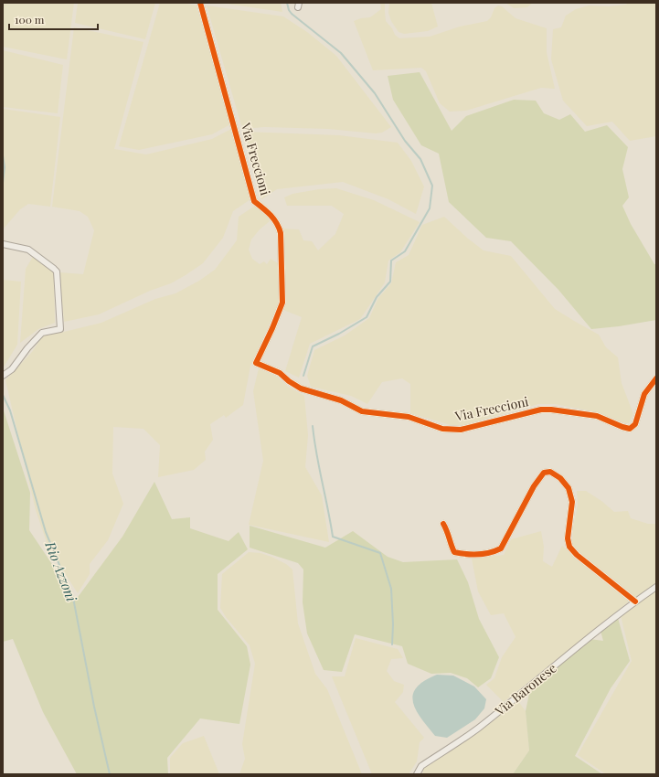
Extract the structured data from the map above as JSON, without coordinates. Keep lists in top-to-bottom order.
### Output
{
  "streets": {
    "street": ["Via Freccioni", "Via Baronese"]
  },
  "water": ["Rio Azzoni"],
  "scale_bar": "100 m"
}
